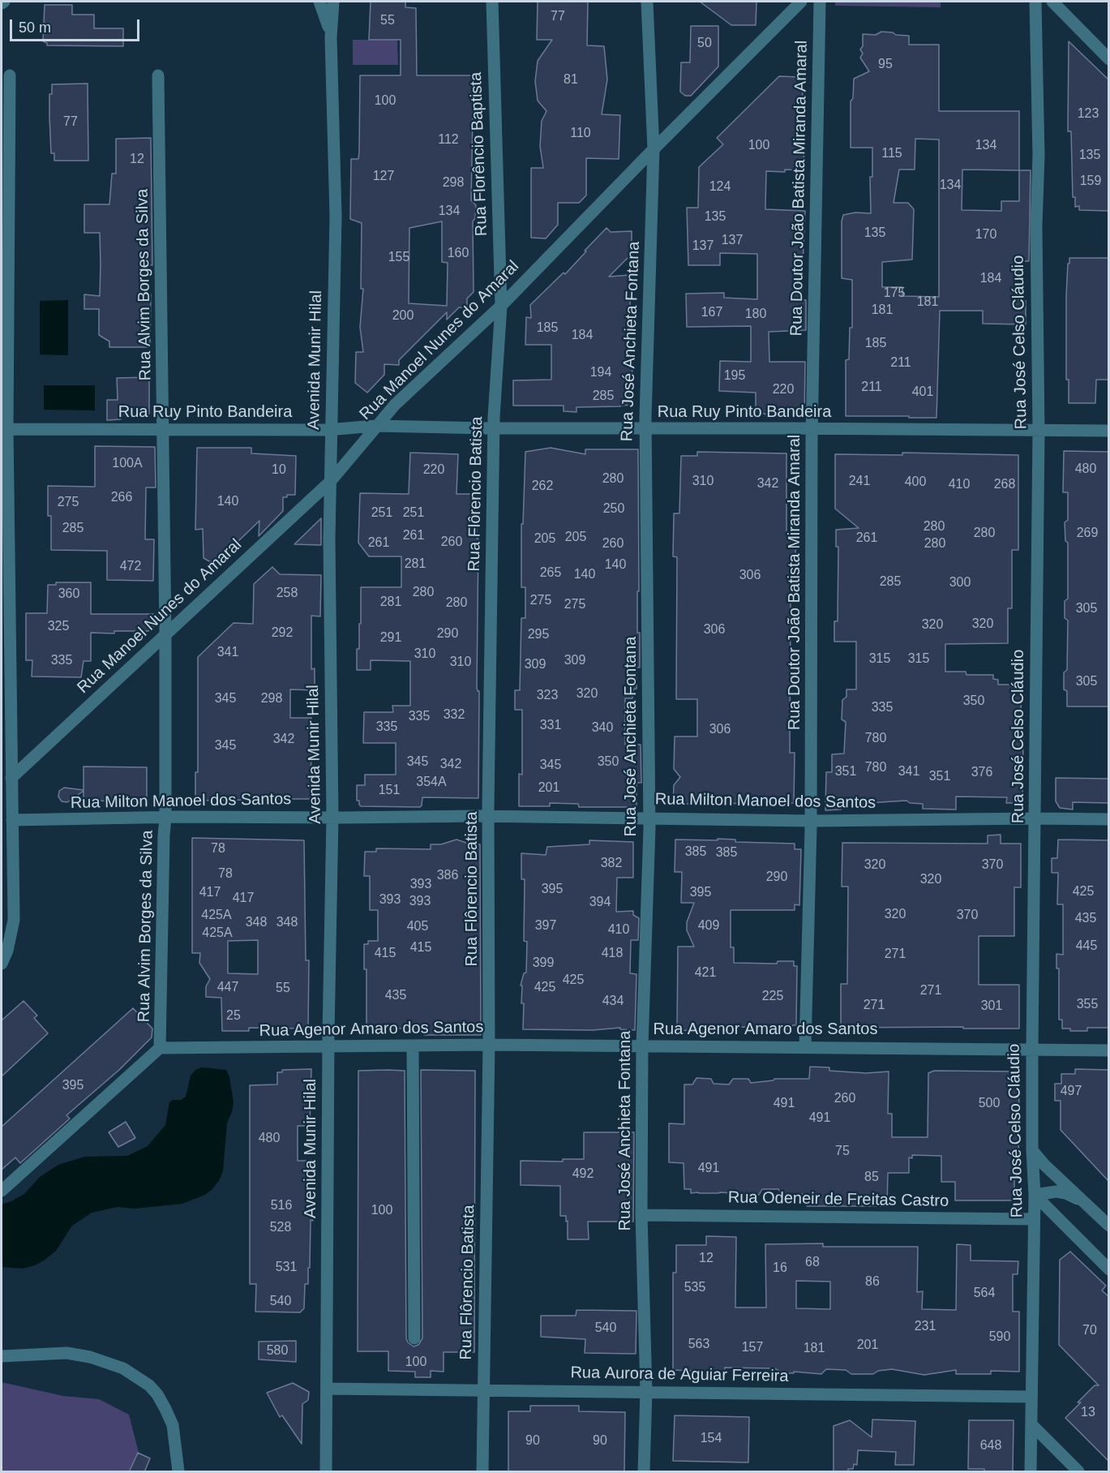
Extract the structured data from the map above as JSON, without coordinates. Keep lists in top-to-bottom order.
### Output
{
  "streets": {
    "street": [
      "Rua Florêncio Baptista",
      "Rua Doutor João Batista Miranda Amaral",
      "Rua Alvim Borges da Silva",
      "Rua Manoel Nunes do Amaral",
      "Rua José Anchieta Fontana",
      "Rua José Celso Cláudio",
      "Avenida Munir Hilal",
      "Rua Ruy Pinto Bandeira",
      "Rua Flôrencio Batista",
      "Rua Milton Manoel dos Santos",
      "Rua Agenor Amaro dos Santos",
      "Rua Odeneir de Freitas Castro",
      "Rua Aurora de Aguiar Ferreira"
    ]
  },
  "crossings": [
    ["Rua Florêncio Baptista", "Rua Manoel Nunes do Amaral"],
    ["Rua Florêncio Baptista", "Rua Flôrencio Batista"],
    ["Rua Doutor João Batista Miranda Amaral", "Rua Ruy Pinto Bandeira"],
    ["Rua Doutor João Batista Miranda Amaral", "Rua Milton Manoel dos Santos"],
    ["Rua Doutor João Batista Miranda Amaral", "Rua Agenor Amaro dos Santos"],
    ["Rua Alvim Borges da Silva", "Rua Manoel Nunes do Amaral"],
    ["Rua Alvim Borges da Silva", "Rua Ruy Pinto Bandeira"],
    ["Rua Alvim Borges da Silva", "Rua Milton Manoel dos Santos"],
    ["Rua Alvim Borges da Silva", "Rua Agenor Amaro dos Santos"],
    ["Rua Manoel Nunes do Amaral", "Rua José Anchieta Fontana"],
    ["Rua Manoel Nunes do Amaral", "Avenida Munir Hilal"],
    ["Rua Manoel Nunes do Amaral", "Rua Ruy Pinto Bandeira"],
    ["Rua Manoel Nunes do Amaral", "Rua Flôrencio Batista"],
    ["Rua José Anchieta Fontana", "Rua Ruy Pinto Bandeira"],
    ["Rua José Anchieta Fontana", "Rua Milton Manoel dos Santos"],
    ["Rua José Anchieta Fontana", "Rua Agenor Amaro dos Santos"],
    ["Rua José Anchieta Fontana", "Rua Odeneir de Freitas Castro"],
    ["Rua José Anchieta Fontana", "Rua Aurora de Aguiar Ferreira"],
    ["Rua José Celso Cláudio", "Rua Ruy Pinto Bandeira"],
    ["Rua José Celso Cláudio", "Rua Milton Manoel dos Santos"],
    ["Rua José Celso Cláudio", "Rua Agenor Amaro dos Santos"],
    ["Rua José Celso Cláudio", "Rua Odeneir de Freitas Castro"],
    ["Rua José Celso Cláudio", "Rua Aurora de Aguiar Ferreira"],
    ["Avenida Munir Hilal", "Rua Ruy Pinto Bandeira"],
    ["Avenida Munir Hilal", "Rua Milton Manoel dos Santos"],
    ["Avenida Munir Hilal", "Rua Agenor Amaro dos Santos"],
    ["Avenida Munir Hilal", "Rua Aurora de Aguiar Ferreira"],
    ["Rua Ruy Pinto Bandeira", "Rua Flôrencio Batista"],
    ["Rua Flôrencio Batista", "Rua Milton Manoel dos Santos"],
    ["Rua Flôrencio Batista", "Rua Agenor Amaro dos Santos"],
    ["Rua Flôrencio Batista", "Rua Aurora de Aguiar Ferreira"]
  ],
  "house_numbers": [
    "77",
    "55",
    "50",
    "95",
    "81",
    "100",
    "123",
    "77",
    "110",
    "112",
    "100",
    "134",
    "115",
    "135",
    "12",
    "127",
    "159",
    "298",
    "134",
    "124",
    "134",
    "135",
    "135",
    "170",
    "137",
    "137",
    "160",
    "155",
    "184",
    "175",
    "181",
    "181",
    "167",
    "180",
    "200",
    "185",
    "184",
    "185",
    "211",
    "194",
    "195",
    "211",
    "220",
    "401",
    "285",
    "100A",
    "480",
    "10",
    "220",
    "280",
    "310",
    "241",
    "400",
    "342",
    "410",
    "268",
    "262",
    "266",
    "140",
    "275",
    "250",
    "251",
    "251",
    "280",
    "285",
    "280",
    "269",
    "261",
    "205",
    "261",
    "205",
    "260",
    "261",
    "260",
    "280",
    "281",
    "140",
    "472",
    "265",
    "140",
    "306",
    "285",
    "300",
    "280",
    "258",
    "360",
    "275",
    "281",
    "280",
    "275",
    "305",
    "320",
    "320",
    "325",
    "306",
    "292",
    "290",
    "295",
    "291",
    "341",
    "310",
    "315",
    "315",
    "335",
    "309",
    "310",
    "309",
    "305",
    "320",
    "323",
    "345",
    "298",
    "350",
    "335",
    "332",
    "335",
    "331",
    "335",
    "340",
    "306",
    "780",
    "342",
    "345",
    "345",
    "350",
    "342",
    "345",
    "780",
    "351",
    "341",
    "376",
    "351",
    "354A",
    "201",
    "151",
    "78",
    "385",
    "385",
    "382",
    "320",
    "370",
    "78",
    "386",
    "290",
    "320",
    "393",
    "395",
    "425",
    "417",
    "395",
    "417",
    "393",
    "393",
    "394",
    "320",
    "425A",
    "370",
    "435",
    "348",
    "348",
    "397",
    "409",
    "405",
    "410",
    "425A",
    "445",
    "415",
    "415",
    "418",
    "271",
    "399",
    "421",
    "425",
    "447",
    "425",
    "55",
    "271",
    "435",
    "225",
    "434",
    "355",
    "271",
    "301",
    "25",
    "395",
    "497",
    "260",
    "491",
    "500",
    "491",
    "480",
    "75",
    "491",
    "492",
    "85",
    "516",
    "100",
    "528",
    "12",
    "68",
    "531",
    "16",
    "86",
    "535",
    "564",
    "540",
    "231",
    "540",
    "70",
    "590",
    "563",
    "201",
    "157",
    "181",
    "580",
    "100",
    "13",
    "154",
    "90",
    "90",
    "648"
  ],
  "scale_bar": "50 m"
}
